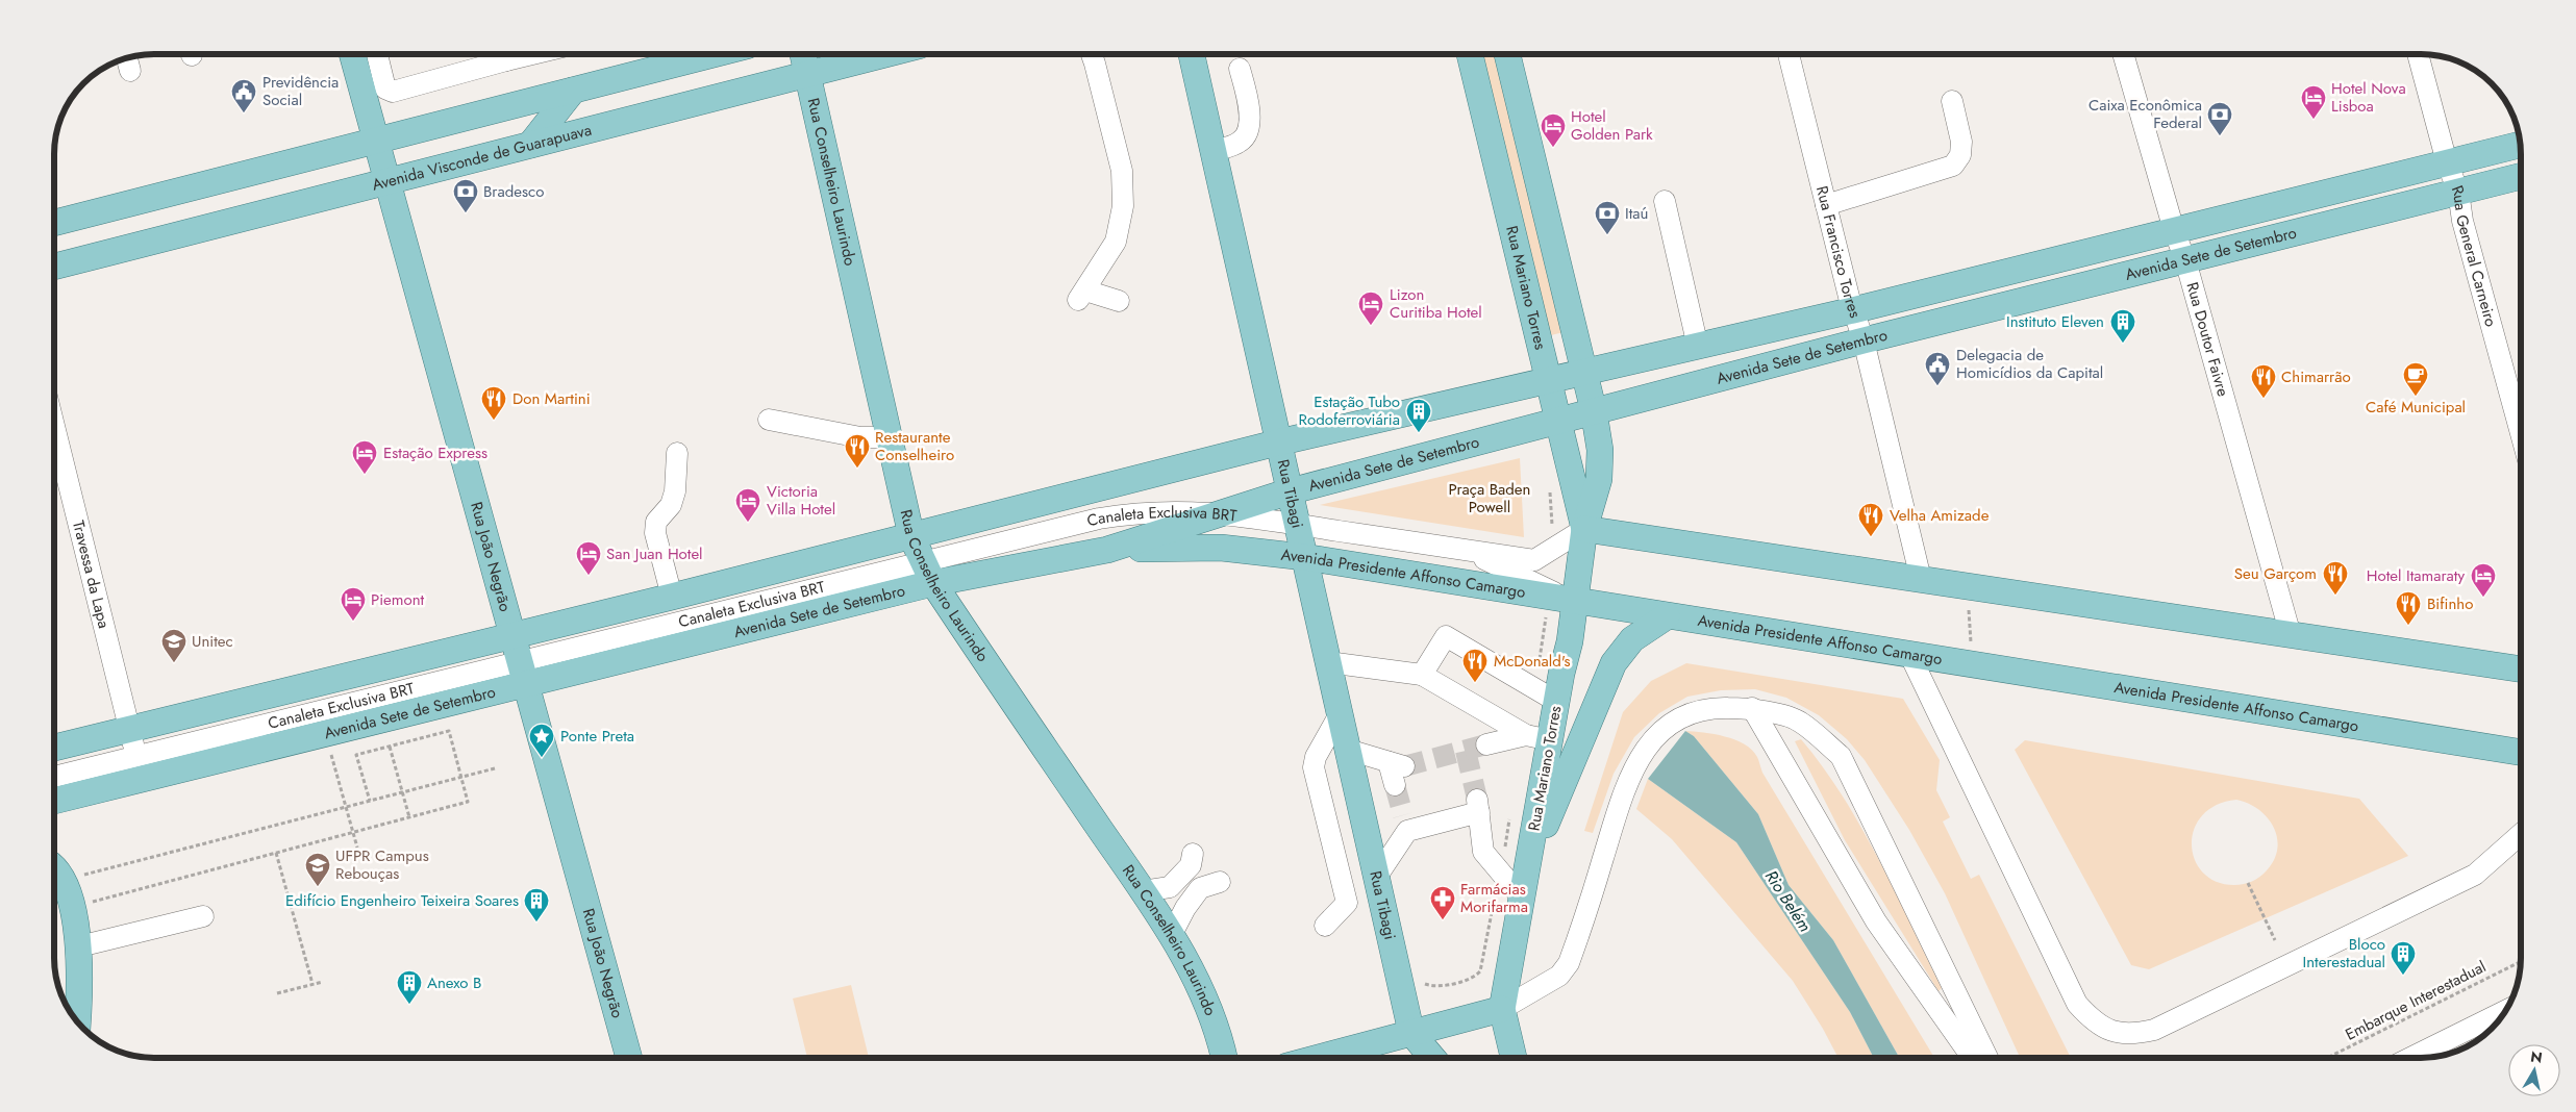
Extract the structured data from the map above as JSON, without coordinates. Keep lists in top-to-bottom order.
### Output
{
  "streets": {
    "main road": [
      "Avenida Visconde de Guarapuava",
      "Rua Conselheiro Laurindo",
      "Avenida Sete de Setembro",
      "Rua Mariano Torres",
      "Rua Tibagi",
      "Rua João Negrão",
      "Avenida Presidente Affonso Camargo"
    ],
    "street": [
      "Rua Francisco Torres",
      "Rua General Carneiro",
      "Rua Doutor Faivre",
      "Canaleta Exclusiva BRT",
      "Travessa da Lapa"
    ],
    "path": ["Embarque Interestadual"]
  },
  "crossings": [
    ["Avenida Visconde de Guarapuava", "Rua Conselheiro Laurindo"],
    ["Avenida Visconde de Guarapuava", "Rua João Negrão"],
    ["Rua Conselheiro Laurindo", "Avenida Sete de Setembro"],
    ["Rua Conselheiro Laurindo", "Canaleta Exclusiva BRT"],
    ["Rua Francisco Torres", "Avenida Sete de Setembro"],
    ["Avenida Sete de Setembro", "Rua General Carneiro"],
    ["Avenida Sete de Setembro", "Rua Mariano Torres"],
    ["Avenida Sete de Setembro", "Rua Doutor Faivre"],
    ["Avenida Sete de Setembro", "Rua Tibagi"],
    ["Avenida Sete de Setembro", "Canaleta Exclusiva BRT"],
    ["Avenida Sete de Setembro", "Rua João Negrão"],
    ["Avenida Sete de Setembro", "Avenida Presidente Affonso Camargo"],
    ["Avenida Sete de Setembro", "Travessa da Lapa"],
    ["Rua Mariano Torres", "Canaleta Exclusiva BRT"],
    ["Rua Mariano Torres", "Avenida Presidente Affonso Camargo"],
    ["Rua Tibagi", "Canaleta Exclusiva BRT"],
    ["Rua Tibagi", "Avenida Presidente Affonso Camargo"],
    ["Canaleta Exclusiva BRT", "Rua João Negrão"],
    ["Canaleta Exclusiva BRT", "Avenida Presidente Affonso Camargo"],
    ["Canaleta Exclusiva BRT", "Travessa da Lapa"]
  ],
  "water": ["Rio Belém"],
  "parks": ["Praça Baden Powell"],
  "places": {
    "public building": ["Previdência Social", "Delegacia de Homicídios da Capital"],
    "hotel": [
      "Hotel Nova Lisboa",
      "Hotel Golden Park",
      "Lizon Curitiba Hotel",
      "Estação Express",
      "Victoria Villa Hotel",
      "San Juan Hotel",
      "Hotel Itamaraty",
      "Piemont"
    ],
    "bank": ["Caixa Econômica Federal", "Bradesco", "Itaú"],
    "building": [
      "Instituto Eleven",
      "Estação Tubo Rodoferroviária",
      "Edifício Engenheiro Teixeira Soares",
      "Bloco Interestadual",
      "Anexo B"
    ],
    "cafe": ["Café Municipal"],
    "restaurant": [
      "Chimarrão",
      "Don Martini",
      "Restaurante Conselheiro",
      "Velha Amizade",
      "Seu Garçom",
      "Bifinho",
      "McDonald's"
    ],
    "school or university": ["Unitec", "UFPR Campus Rebouças"],
    "place": ["Ponte Preta"],
    "pharmacy": ["Farmácias Morifarma"]
  },
  "north": "top"
}
